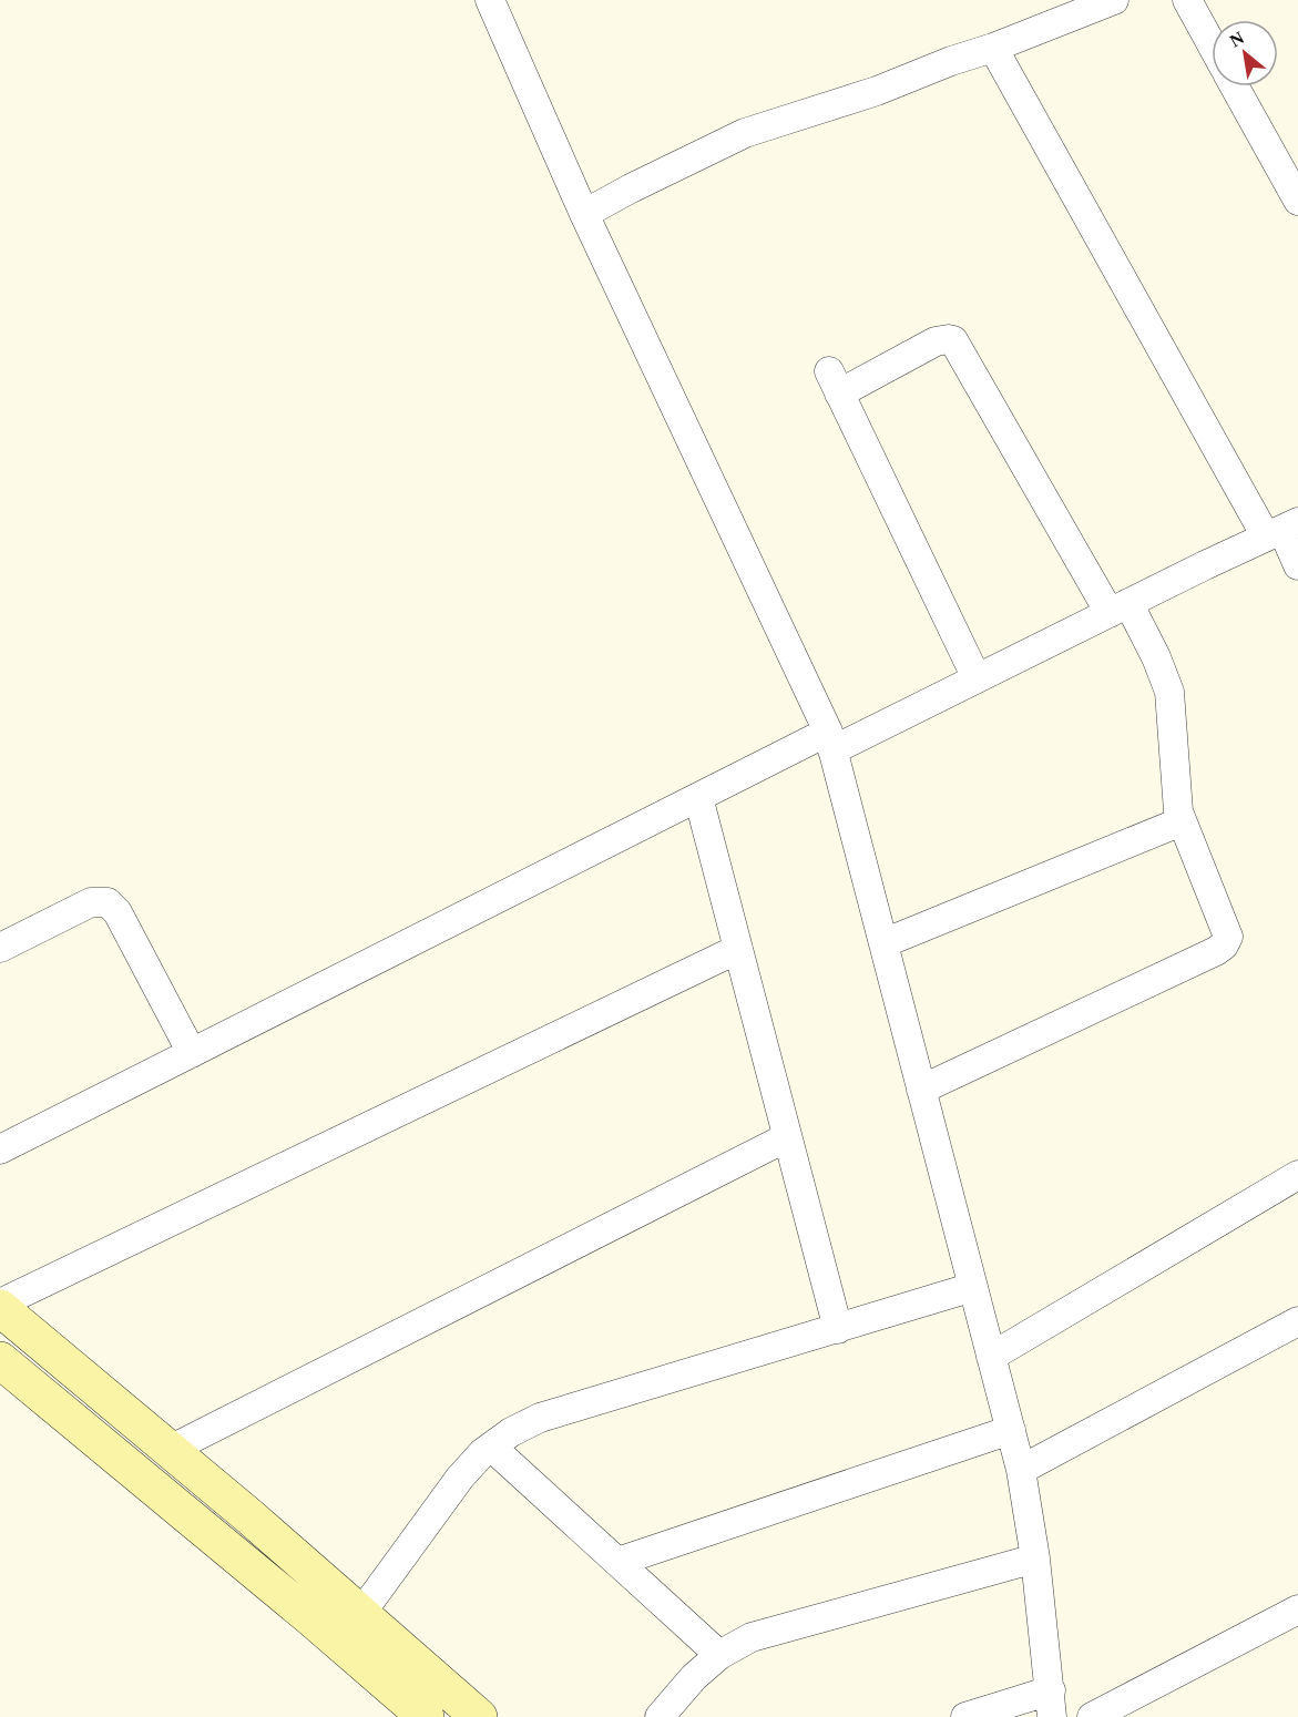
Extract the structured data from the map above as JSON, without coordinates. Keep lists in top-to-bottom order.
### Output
{
  "north": "top left"
}
